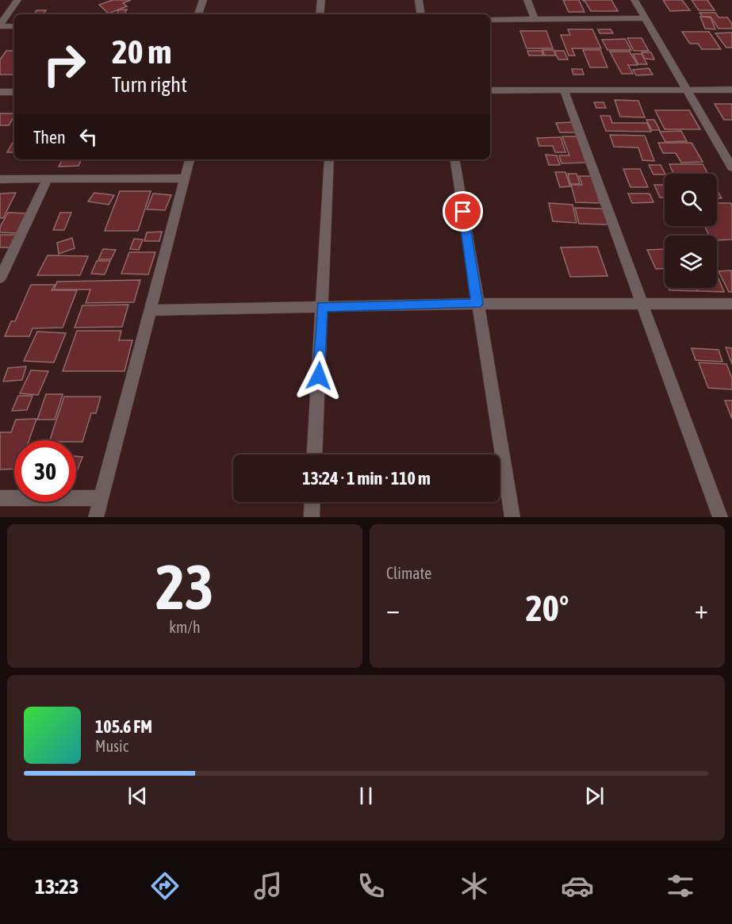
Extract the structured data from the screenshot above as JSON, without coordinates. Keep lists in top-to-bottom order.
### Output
{
  "page": {
    "turn": ["20 m", "Turn right"],
    "then": "Then",
    "limit": "30",
    "trip": "13:24 · 1 min · 110 m",
    "tile": [
      ["23", "km/h"],
      "Climate"
    ],
    "heat": ["−", "20°", "+"],
    "song": ["105.6 FM", "Music"],
    "tabs": "13:23"
  }
}
